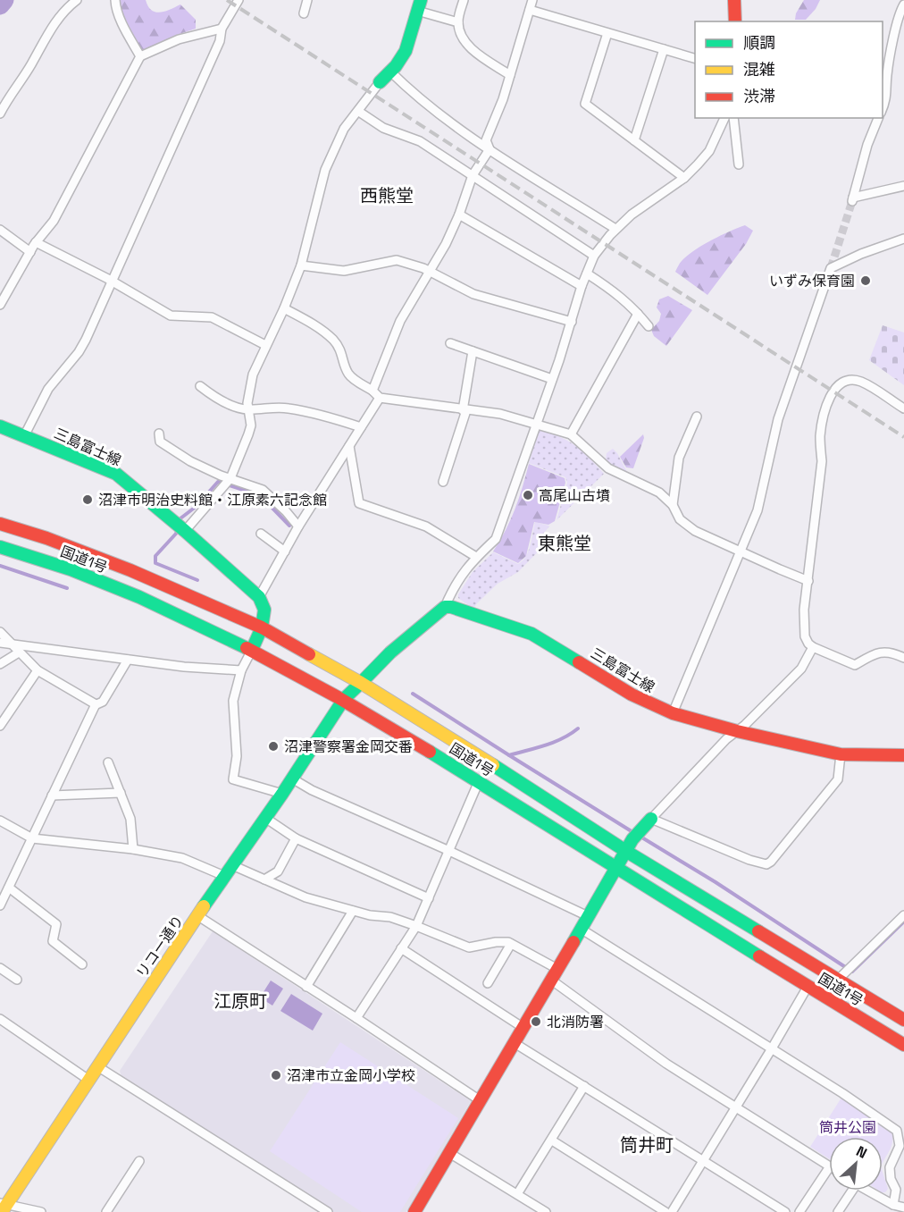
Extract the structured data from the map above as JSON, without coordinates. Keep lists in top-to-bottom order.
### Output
{
  "streets": {
    "main road": ["三島富士線", "国道1号", "リコー通り"]
  },
  "crossings": [
    ["国道1号", "リコー通り"]
  ],
  "districts": [
    "西熊堂",
    "東熊堂",
    "江原町",
    "筒井町"
  ],
  "parks": ["筒井公園"],
  "places": [
    "いずみ保育園",
    "高尾山古墳",
    "沼津市明治史料館・江原素六記念館",
    "沼津警察署金岡交番",
    "北消防署",
    "沼津市立金岡小学校"
  ],
  "legend": ["順調", "混雑", "渋滞"],
  "north": "top right"
}
